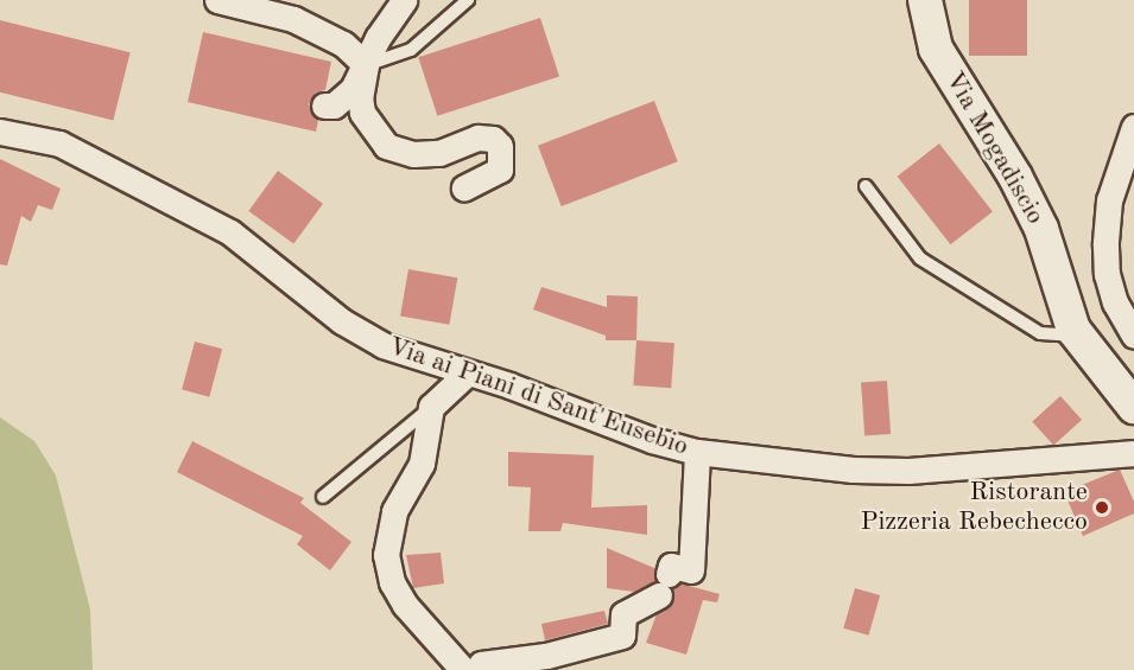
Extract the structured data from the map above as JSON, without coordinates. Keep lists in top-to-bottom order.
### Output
{
  "streets": {
    "street": ["Via Mogadiscio", "Via ai Piani di Sant'Eusebio"]
  },
  "places": ["Ristorante Pizzeria Rebechecco"]
}
